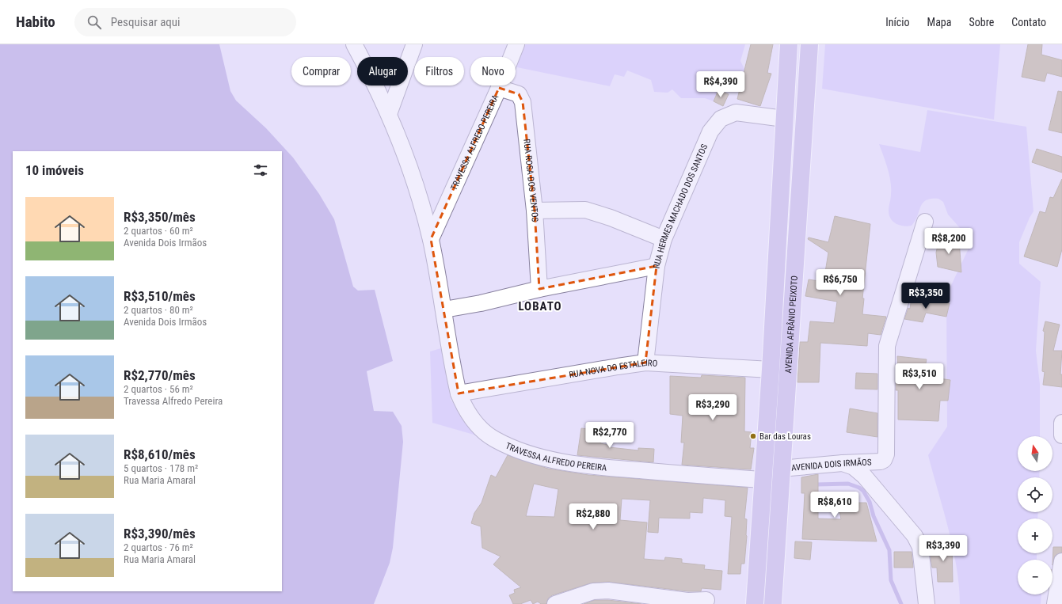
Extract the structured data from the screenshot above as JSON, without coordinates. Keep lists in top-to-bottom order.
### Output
{
  "streets": {
    "main road": ["AVENIDA AFRÂNIO PEIXOTO"],
    "street": [
      "TRAVESSA ALFREDO PEREIRA",
      "RUA ROSA DOS VENTOS",
      "RUA HERMES MACHADO DOS SANTOS",
      "RUA NOVA DO ESTALEIRO",
      "AVENIDA DOIS IRMÃOS"
    ]
  },
  "crossings": [
    ["TRAVESSA ALFREDO PEREIRA", "RUA ROSA DOS VENTOS"],
    ["TRAVESSA ALFREDO PEREIRA", "AVENIDA AFRÂNIO PEIXOTO"],
    ["TRAVESSA ALFREDO PEREIRA", "RUA NOVA DO ESTALEIRO"],
    ["RUA HERMES MACHADO DOS SANTOS", "AVENIDA AFRÂNIO PEIXOTO"],
    ["RUA HERMES MACHADO DOS SANTOS", "RUA NOVA DO ESTALEIRO"],
    ["AVENIDA AFRÂNIO PEIXOTO", "RUA NOVA DO ESTALEIRO"],
    ["AVENIDA AFRÂNIO PEIXOTO", "AVENIDA DOIS IRMÃOS"]
  ],
  "districts": ["LOBATO"],
  "places": ["Bar das Louras"],
  "north": "top",
  "page": {
    "header": "Habito",
    "search": "Pesquisar aqui",
    "nav": [
      "Início",
      "Mapa",
      "Sobre",
      "Contato"
    ],
    "chip": [
      "Comprar",
      "Alugar",
      "Filtros",
      "Novo"
    ],
    "price": [
      "R$4,390",
      "R$8,200",
      "R$6,750",
      "R$3,350",
      "R$3,510",
      "R$3,290",
      "R$2,770",
      "R$8,610",
      "R$2,880",
      "R$3,390"
    ],
    "heading": "10 imóveis",
    "list": [
      {
        "name": "R$3,350/mês",
        "note": "2 quartos · 60 m² · Avenida Dois Irmãos"
      },
      {
        "name": "R$3,510/mês",
        "note": "2 quartos · 80 m² · Avenida Dois Irmãos"
      },
      {
        "name": "R$2,770/mês",
        "note": "2 quartos · 56 m² · Travessa Alfredo Pereira"
      },
      {
        "name": "R$8,610/mês",
        "note": "5 quartos · 178 m² · Rua Maria Amaral"
      },
      {
        "name": "R$3,390/mês",
        "note": "2 quartos · 76 m² · Rua Maria Amaral"
      }
    ],
    "map_buttons": ["+", "−"]
  }
}
